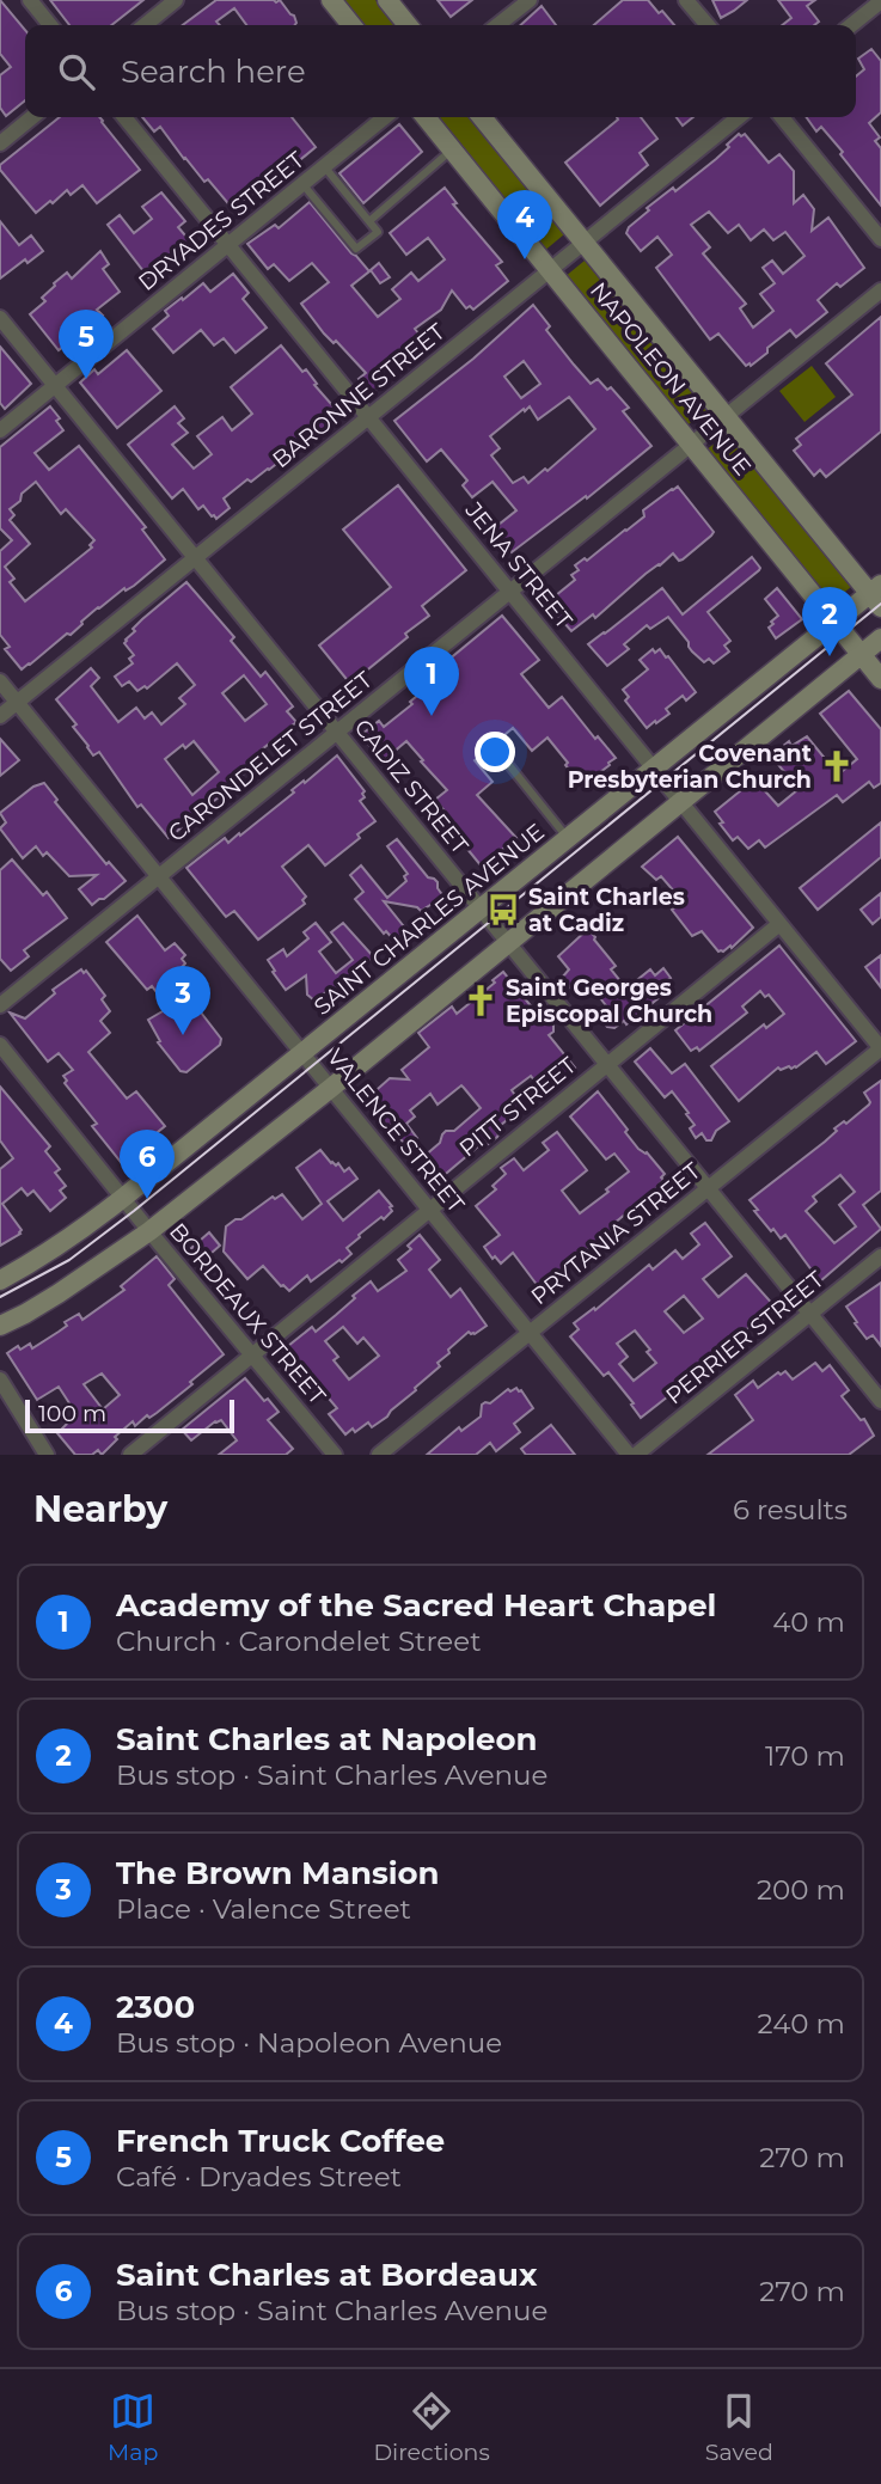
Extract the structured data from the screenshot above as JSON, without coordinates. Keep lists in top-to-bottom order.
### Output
{
  "streets": {
    "main road": ["NAPOLEON AVENUE", "SAINT CHARLES AVENUE"],
    "street": [
      "DRYADES STREET",
      "BARONNE STREET",
      "JENA STREET",
      "CARONDELET STREET",
      "CADIZ STREET",
      "PITT STREET",
      "VALENCE STREET",
      "PRYTANIA STREET",
      "BORDEAUX STREET",
      "PERRIER STREET"
    ]
  },
  "crossings": [
    ["DRYADES STREET", "JENA STREET"],
    ["DRYADES STREET", "CADIZ STREET"],
    ["NAPOLEON AVENUE", "BARONNE STREET"],
    ["NAPOLEON AVENUE", "CARONDELET STREET"],
    ["NAPOLEON AVENUE", "SAINT CHARLES AVENUE"],
    ["BARONNE STREET", "JENA STREET"],
    ["BARONNE STREET", "CADIZ STREET"],
    ["BARONNE STREET", "VALENCE STREET"],
    ["JENA STREET", "CARONDELET STREET"],
    ["JENA STREET", "SAINT CHARLES AVENUE"],
    ["JENA STREET", "PITT STREET"],
    ["JENA STREET", "PRYTANIA STREET"],
    ["CARONDELET STREET", "CADIZ STREET"],
    ["CARONDELET STREET", "VALENCE STREET"],
    ["CADIZ STREET", "SAINT CHARLES AVENUE"],
    ["CADIZ STREET", "PITT STREET"],
    ["CADIZ STREET", "PRYTANIA STREET"],
    ["CADIZ STREET", "PERRIER STREET"],
    ["SAINT CHARLES AVENUE", "VALENCE STREET"],
    ["SAINT CHARLES AVENUE", "BORDEAUX STREET"],
    ["PITT STREET", "VALENCE STREET"],
    ["PITT STREET", "BORDEAUX STREET"],
    ["VALENCE STREET", "PRYTANIA STREET"]
  ],
  "places": {
    "church": ["Covenant Presbyterian Church", "Saint Georges Episcopal Church"],
    "bus stop": ["Saint Charles at Cadiz"]
  },
  "scale_bar": "100 m",
  "page": {
    "search": "Search here",
    "pins": [
      "4",
      "5",
      "2",
      "1",
      "3",
      "6"
    ],
    "scale": "100 m",
    "heading": ["Nearby", "6 results"],
    "list": [
      {
        "mark": "1",
        "name": "Academy of the Sacred Heart Chapel",
        "note": "Church · Carondelet Street",
        "value": "40 m"
      },
      {
        "mark": "2",
        "name": "Saint Charles at Napoleon",
        "note": "Bus stop · Saint Charles Avenue",
        "value": "170 m"
      },
      {
        "mark": "3",
        "name": "The Brown Mansion",
        "note": "Place · Valence Street",
        "value": "200 m"
      },
      {
        "mark": "4",
        "name": "2300",
        "note": "Bus stop · Napoleon Avenue",
        "value": "240 m"
      },
      {
        "mark": "5",
        "name": "French Truck Coffee",
        "note": "Café · Dryades Street",
        "value": "270 m"
      },
      {
        "mark": "6",
        "name": "Saint Charles at Bordeaux",
        "note": "Bus stop · Saint Charles Avenue",
        "value": "270 m"
      }
    ],
    "nav": ["Map", "Directions", "Saved"]
  }
}
